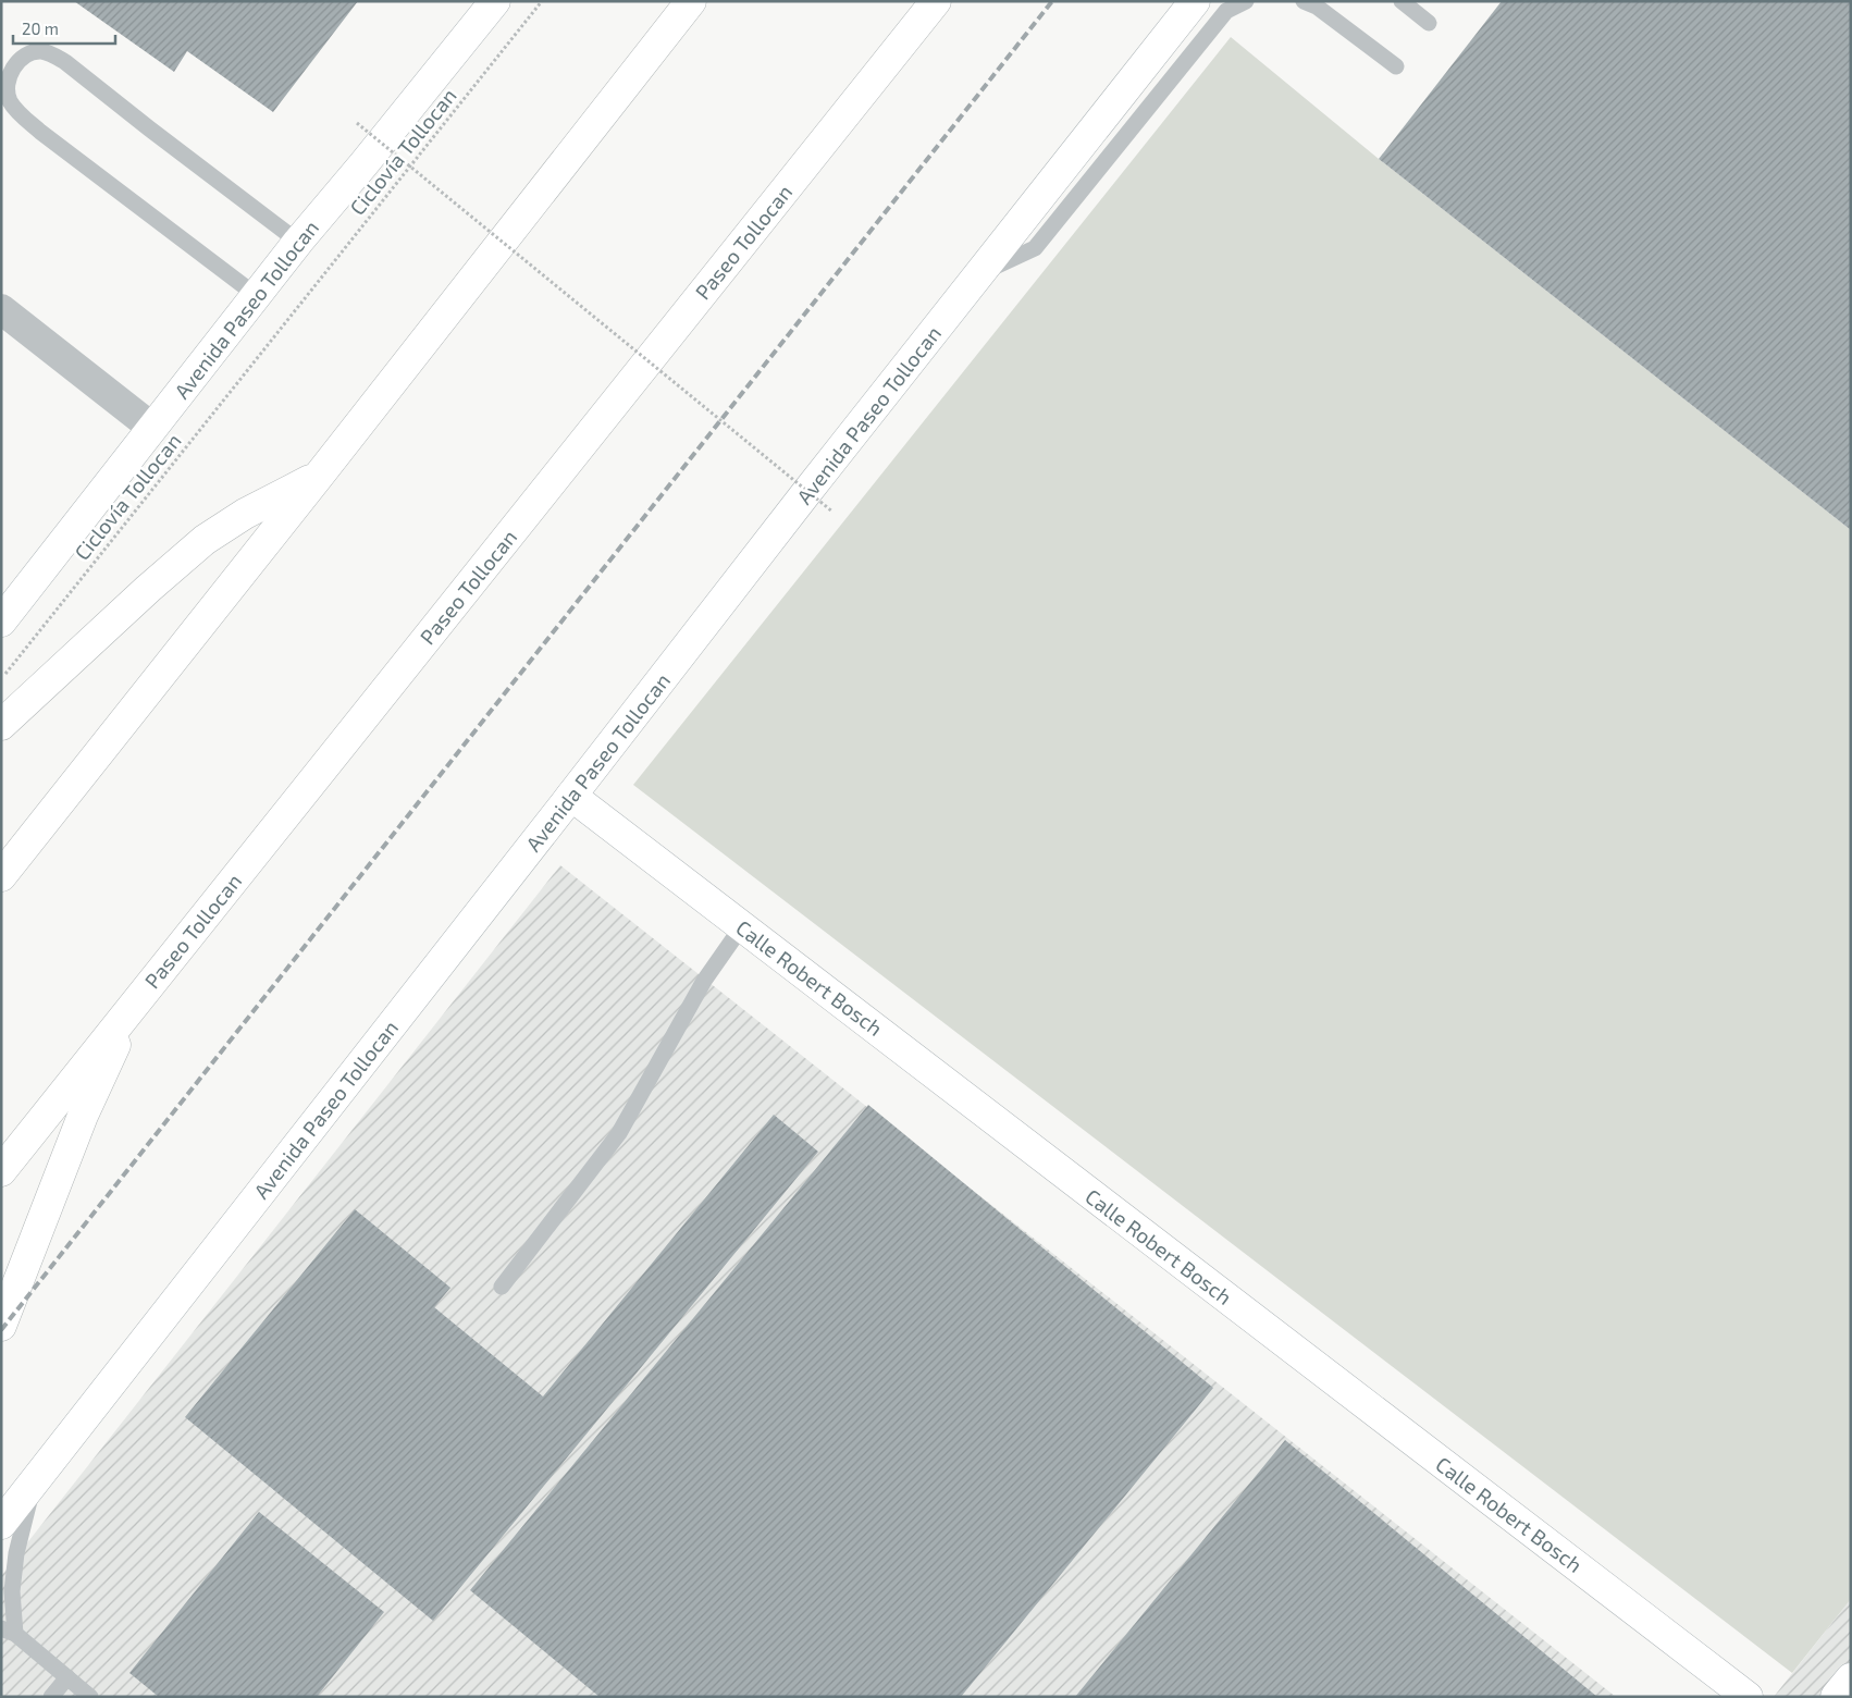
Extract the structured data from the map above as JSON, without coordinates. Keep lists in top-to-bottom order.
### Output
{
  "streets": {
    "main road": ["Paseo Tollocan", "Avenida Paseo Tollocan", "Calle Robert Bosch"],
    "path": ["Ciclovía Tollocan"]
  },
  "crossings": [
    ["Avenida Paseo Tollocan", "Calle Robert Bosch"]
  ],
  "scale_bar": "20 m"
}
